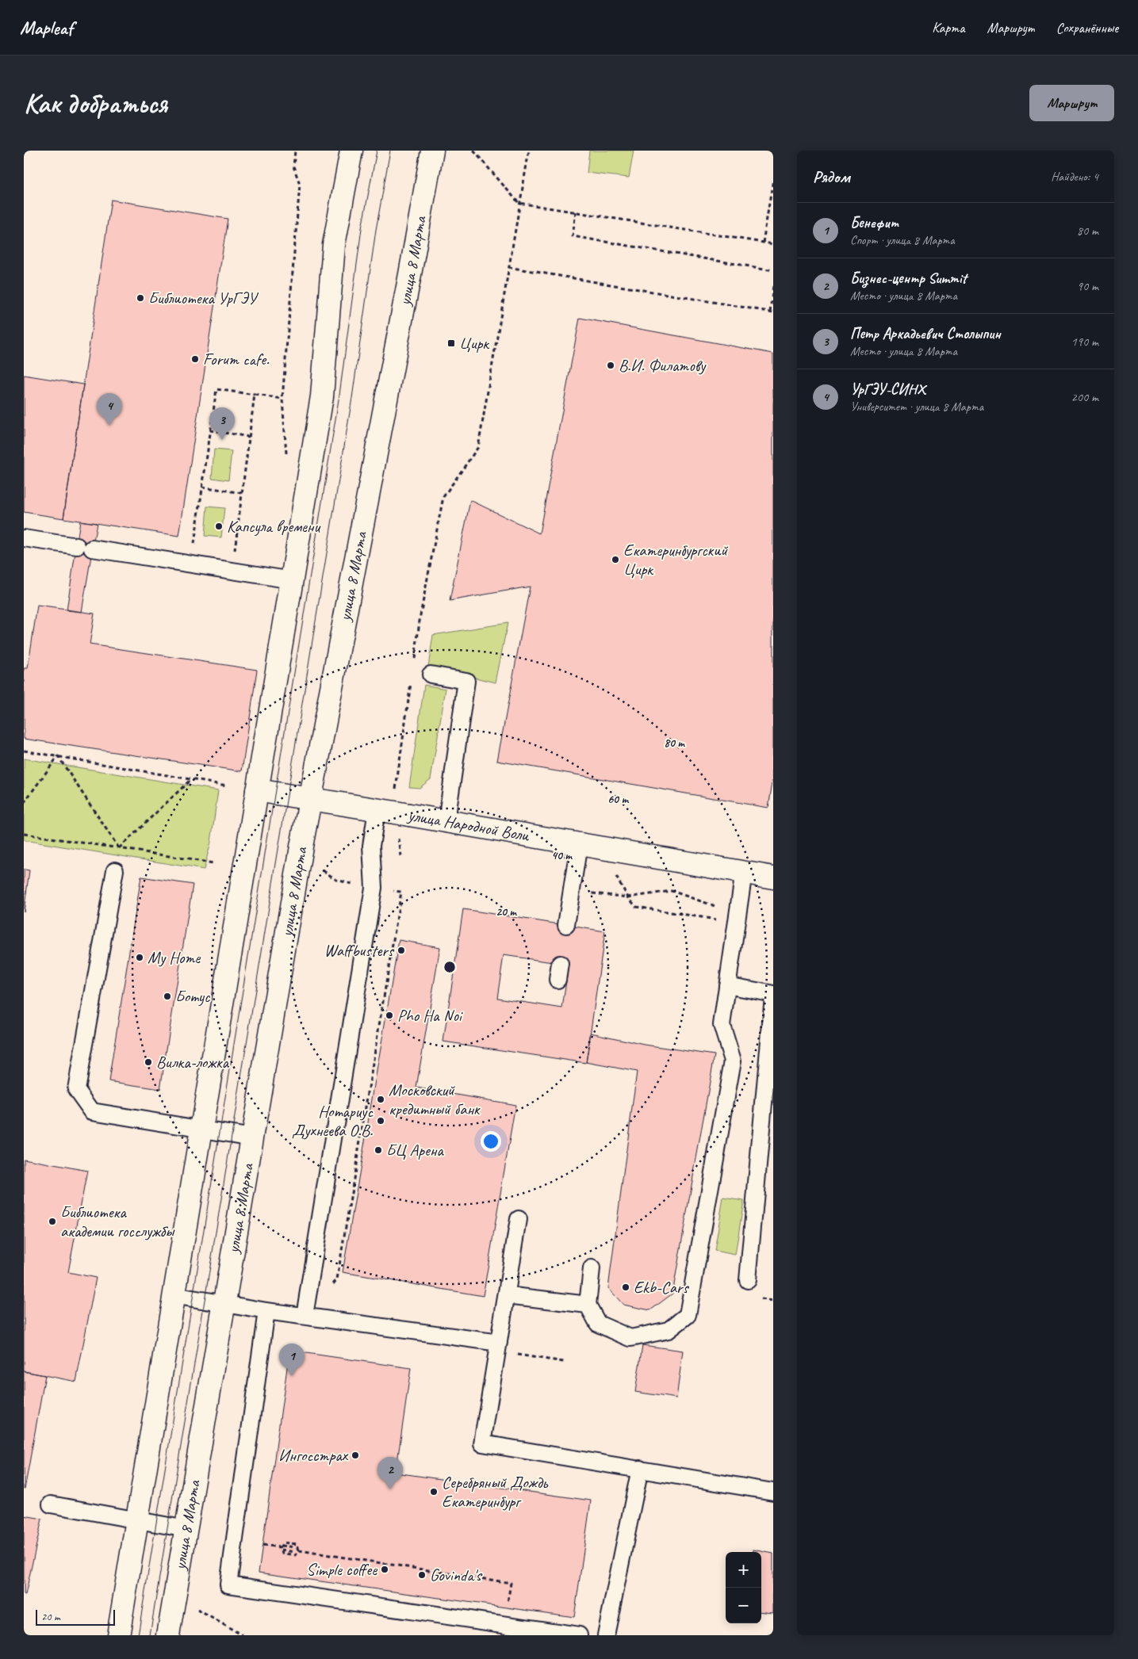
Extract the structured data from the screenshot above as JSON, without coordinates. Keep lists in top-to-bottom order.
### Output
{
  "streets": {
    "main road": ["улица 8 Марта", "улица Народной Воли"]
  },
  "crossings": [
    ["улица 8 Марта", "улица Народной Воли"]
  ],
  "places": {
    "other": [
      "Библиотека УрГЭУ",
      "Forum cafe.",
      "В.И. Филатову",
      "Капсула времени",
      "Екатеринбургский Цирк",
      "Waffbusters",
      "My Home",
      "Ботус",
      "Pho Ha Noi",
      "Вилка-ложка",
      "Московский кредитный банк",
      "Нотариус Духнеева О.В.",
      "БЦ Арена",
      "Библиотека академии госслужбы",
      "Ekb-Cars",
      "Ингосстрах",
      "Серебряный Дождь Екатеринбург",
      "Simple coffee",
      "Govinda's"
    ],
    "transit": ["Цирк"]
  },
  "scale_bar": "20 m",
  "page": {
    "header": "Mapleaf",
    "nav": ["Карта", "Маршрут", "Сохранённые"],
    "buttons": "Маршрут",
    "title": "Как добраться",
    "heading": ["Рядом", "Найдено: 4"],
    "list": [
      {
        "mark": "1",
        "name": "Бенефит",
        "note": "Спорт · улица 8 Марта",
        "value": "80 m"
      },
      {
        "mark": "2",
        "name": "Бизнес-центр Summit",
        "note": "Место · улица 8 Марта",
        "value": "90 m"
      },
      {
        "mark": "3",
        "name": "Петр Аркадьевич Столыпин",
        "note": "Место · улица 8 Марта",
        "value": "190 m"
      },
      {
        "mark": "4",
        "name": "УрГЭУ-СИНХ",
        "note": "Университет · улица 8 Марта",
        "value": "200 m"
      }
    ],
    "pins": [
      "4",
      "3",
      "1",
      "2"
    ],
    "map_buttons": ["+", "−"],
    "scale": "20 m"
  },
  "rings": [
    "80 m",
    "60 m",
    "40 m",
    "20 m"
  ]
}
